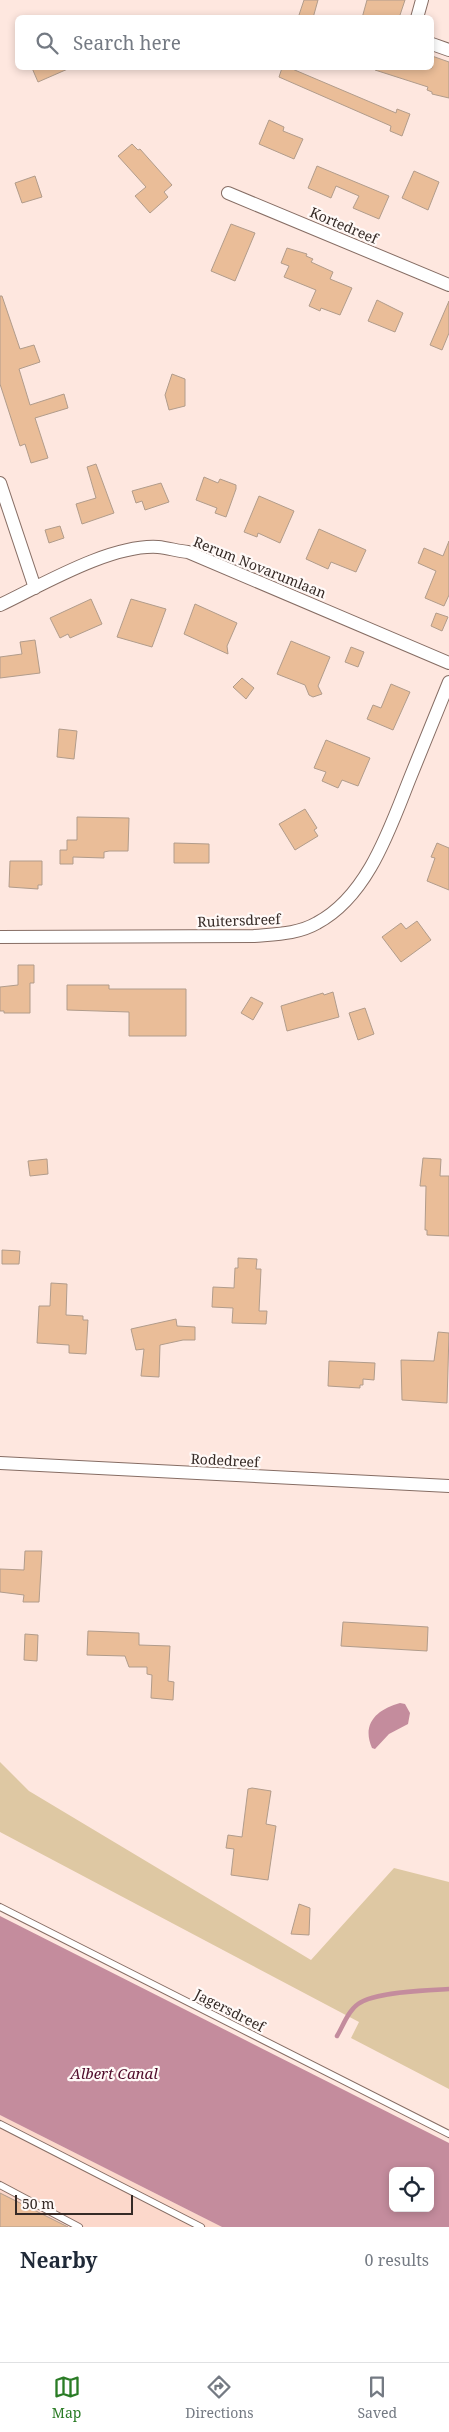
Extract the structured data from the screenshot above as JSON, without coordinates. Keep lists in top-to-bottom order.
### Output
{
  "streets": {
    "street": [
      "Kortedreef",
      "Rerum Novarumlaan",
      "Ruitersdreef",
      "Rodedreef"
    ],
    "lane": ["Jagersdreef"]
  },
  "water": ["Albert Canal"],
  "scale_bar": "50 m",
  "page": {
    "search": "Search here",
    "scale": "50 m",
    "heading": ["Nearby", "0 results"],
    "nav": ["Map", "Directions", "Saved"]
  }
}
